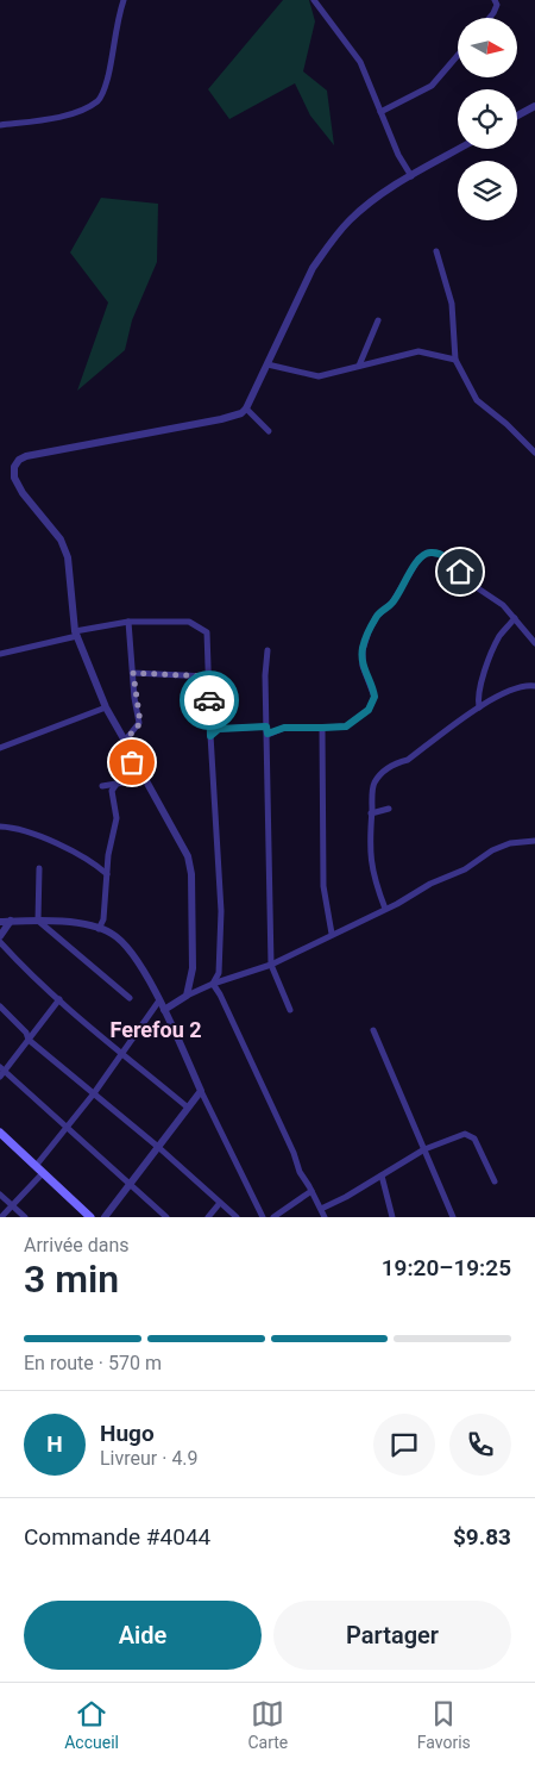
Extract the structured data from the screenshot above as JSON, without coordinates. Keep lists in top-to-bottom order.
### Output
{
  "districts": ["Ferefou 2"],
  "north": "right",
  "page": {
    "heading": ["3 min", "Arrivée dans", "19:20–19:25"],
    "panel": [
      "Hugo",
      "Livreur · 4.9",
      "Commande #4044",
      "$9.83"
    ],
    "bar": "En route · 570 m",
    "round": "H",
    "buttons": ["Aide", "Partager"],
    "tabs": ["Accueil", "Carte", "Favoris"]
  }
}
